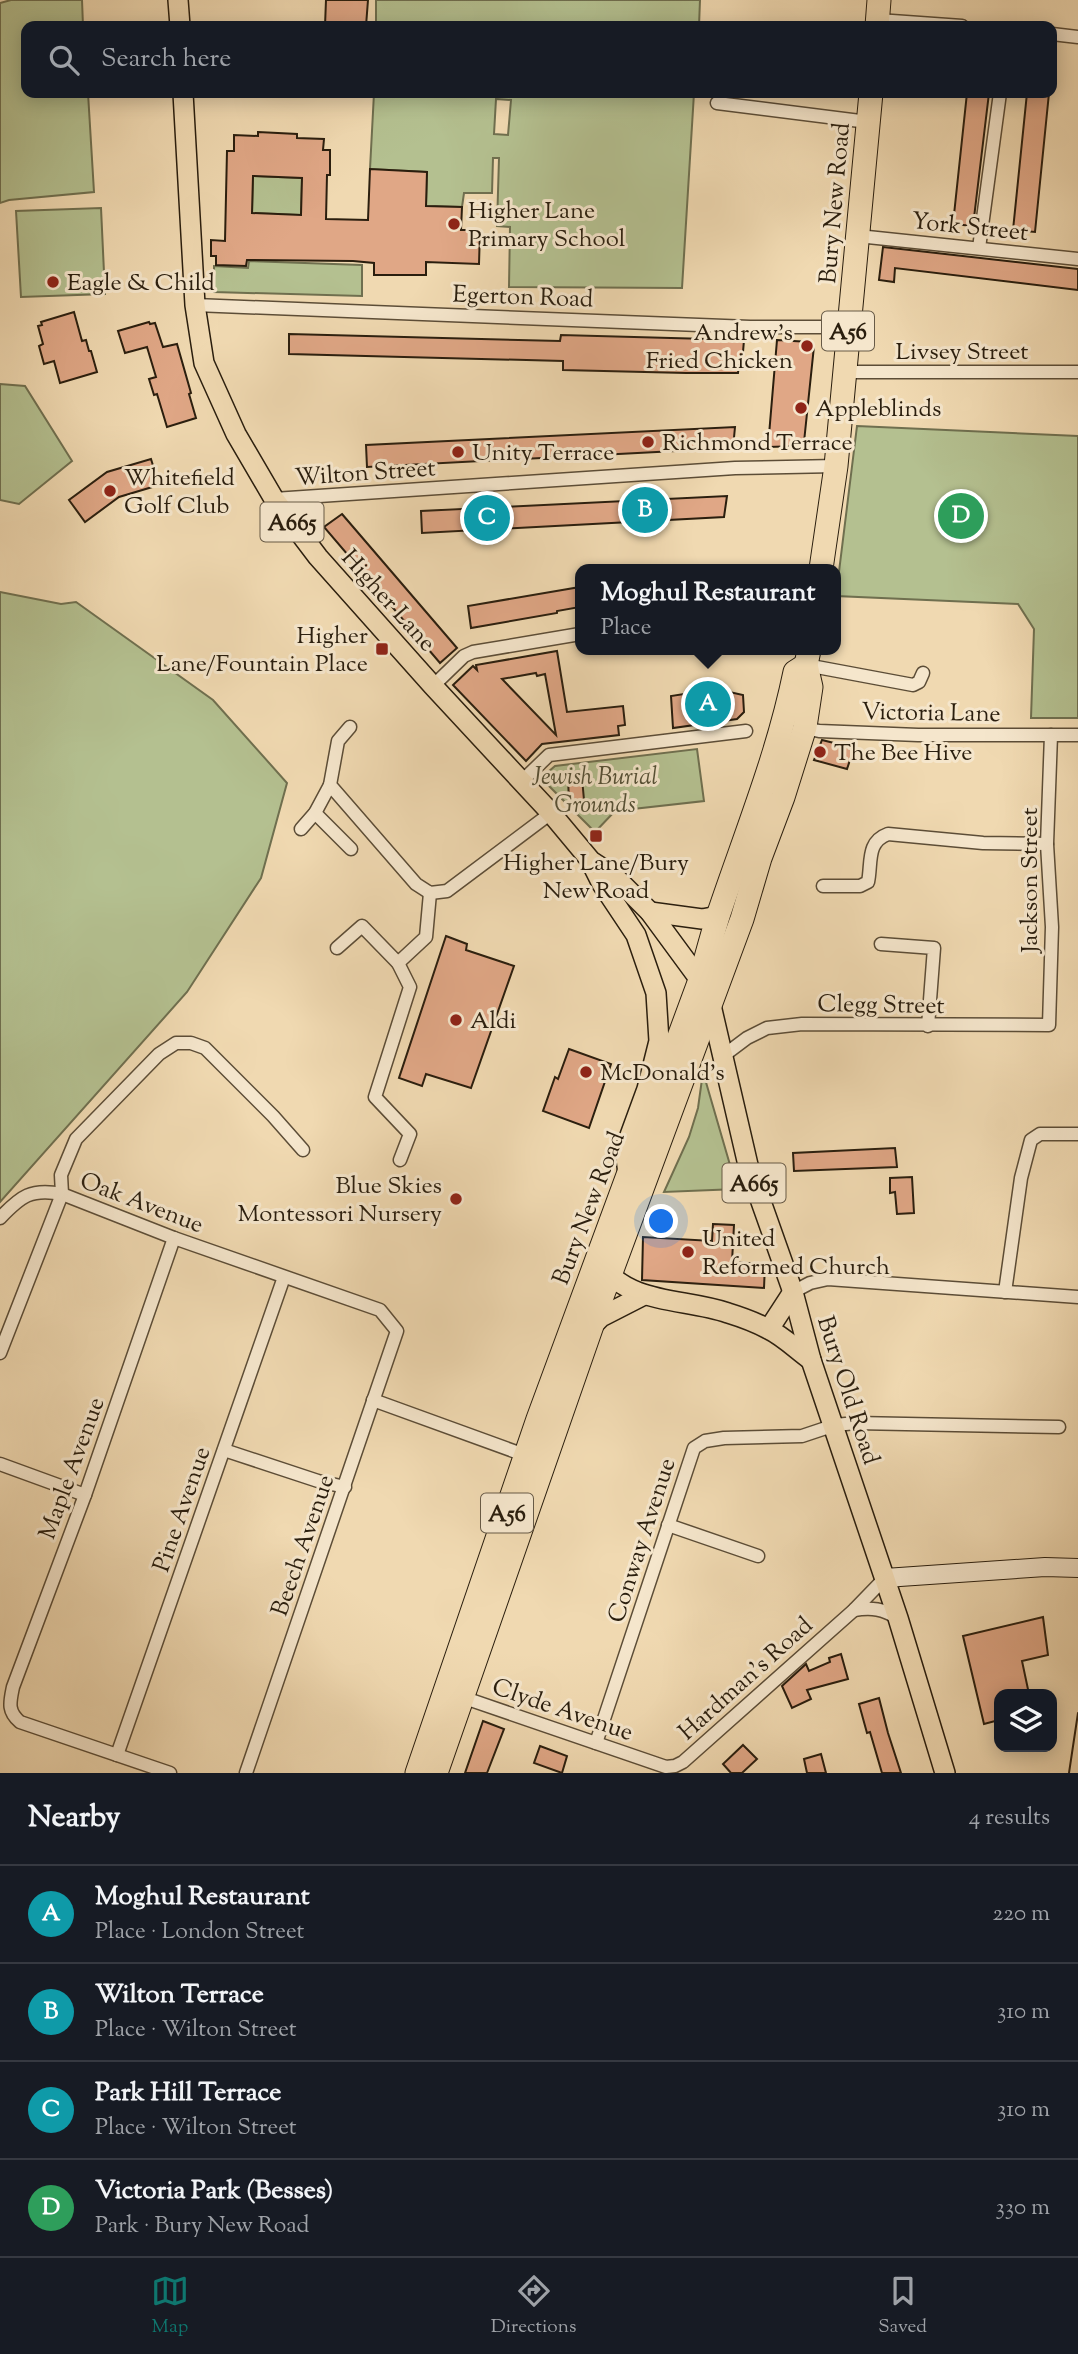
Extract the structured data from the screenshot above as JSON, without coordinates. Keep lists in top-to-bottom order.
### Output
{
  "streets": {
    "highway": ["Bury New Road", "A56"],
    "main road": ["A665", "Higher Lane", "Bury Old Road"],
    "street": [
      "York Street",
      "Egerton Road",
      "Livsey Street",
      "Wilton Street",
      "Victoria Lane",
      "Jackson Street",
      "Clegg Street",
      "Oak Avenue",
      "Maple Avenue",
      "Pine Avenue",
      "Conway Avenue",
      "Beech Avenue",
      "Hardman's Road",
      "Clyde Avenue"
    ]
  },
  "crossings": [
    ["Bury New Road", "York Street"],
    ["Bury New Road", "Egerton Road"],
    ["Bury New Road", "Livsey Street"],
    ["Bury New Road", "Wilton Street"],
    ["Bury New Road", "Higher Lane"],
    ["Bury New Road", "Victoria Lane"],
    ["Bury New Road", "Bury Old Road"],
    ["Bury New Road", "Clyde Avenue"],
    ["Egerton Road", "Higher Lane"],
    ["Wilton Street", "Higher Lane"],
    ["Higher Lane", "Bury Old Road"],
    ["Victoria Lane", "Jackson Street"],
    ["Jackson Street", "Clegg Street"],
    ["Clegg Street", "Bury Old Road"],
    ["Oak Avenue", "Maple Avenue"],
    ["Oak Avenue", "Pine Avenue"],
    ["Oak Avenue", "Beech Avenue"],
    ["Bury Old Road", "Conway Avenue"],
    ["Bury Old Road", "Hardman's Road"],
    ["Maple Avenue", "Pine Avenue"],
    ["Conway Avenue", "Clyde Avenue"],
    ["Hardman's Road", "Clyde Avenue"]
  ],
  "parks": ["Jewish Burial Grounds"],
  "places": {
    "other": [
      "Higher Lane Primary School",
      "Eagle & Child",
      "Andrew's Fried Chicken",
      "Appleblinds",
      "Richmond Terrace",
      "Unity Terrace",
      "Whitefield Golf Club",
      "The Bee Hive",
      "Aldi",
      "McDonald's",
      "Blue Skies Montessori Nursery",
      "United Reformed Church"
    ],
    "transit": ["Higher Lane/Fountain Place", "Higher Lane/Bury New Road"]
  },
  "page": {
    "search": "Search here",
    "pins": [
      "B",
      "D",
      "C",
      "A"
    ],
    "popup": ["Moghul Restaurant", "Place"],
    "heading": ["Nearby", "4 results"],
    "list": [
      {
        "mark": "A",
        "name": "Moghul Restaurant",
        "note": "Place · London Street",
        "value": "220 m"
      },
      {
        "mark": "B",
        "name": "Wilton Terrace",
        "note": "Place · Wilton Street",
        "value": "310 m"
      },
      {
        "mark": "C",
        "name": "Park Hill Terrace",
        "note": "Place · Wilton Street",
        "value": "310 m"
      },
      {
        "mark": "D",
        "name": "Victoria Park (Besses)",
        "note": "Park · Bury New Road",
        "value": "330 m"
      }
    ],
    "nav": ["Map", "Directions", "Saved"]
  }
}
